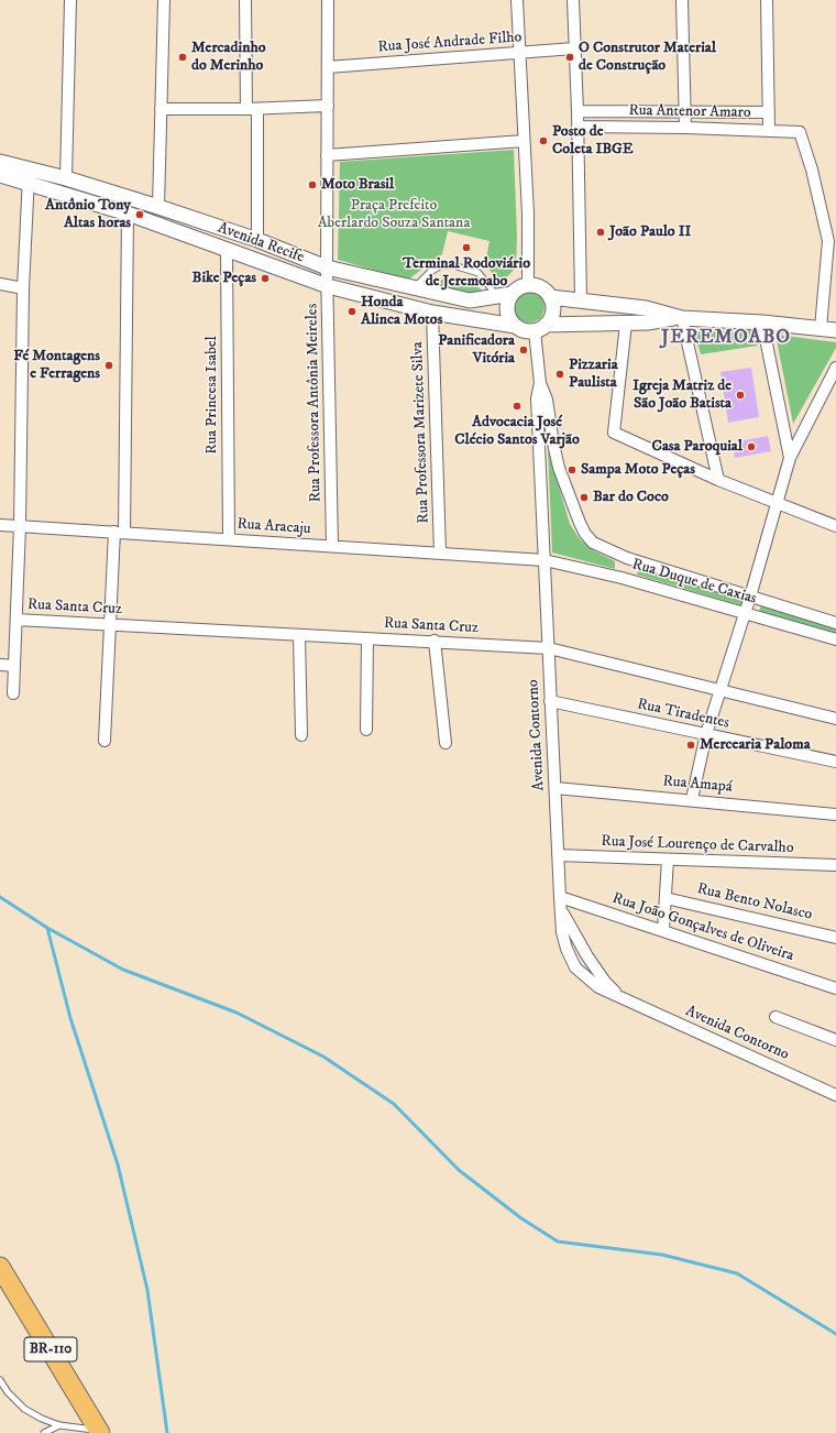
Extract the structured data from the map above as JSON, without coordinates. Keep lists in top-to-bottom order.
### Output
{
  "streets": {
    "highway": ["BR-110"],
    "street": [
      "Rua José Andrade Filho",
      "Rua Antenor Amaro",
      "Avenida Recife",
      "Rua Princesa Isabel",
      "Rua Professora Antônia Meireles",
      "Rua Professora Marizete Silva",
      "Rua Aracaju",
      "Rua Duque de Caxias",
      "Rua Santa Cruz",
      "Rua Tiradentes",
      "Avenida Contorno",
      "Rua Amapá",
      "Rua José Lourenço de Carvalho",
      "Rua Bento Nolasco",
      "Rua João Gonçalves de Oliveira"
    ]
  },
  "crossings": [
    ["Avenida Recife", "Rua Princesa Isabel"],
    ["Avenida Recife", "Rua Professora Antônia Meireles"],
    ["Avenida Recife", "Rua Professora Marizete Silva"],
    ["Rua Princesa Isabel", "Rua Aracaju"],
    ["Rua Professora Antônia Meireles", "Rua Aracaju"],
    ["Rua Professora Marizete Silva", "Rua Aracaju"],
    ["Rua Aracaju", "Rua Duque de Caxias"],
    ["Rua Aracaju", "Avenida Contorno"],
    ["Rua Santa Cruz", "Avenida Contorno"],
    ["Rua Tiradentes", "Avenida Contorno"],
    ["Avenida Contorno", "Rua Amapá"],
    ["Avenida Contorno", "Rua José Lourenço de Carvalho"],
    ["Avenida Contorno", "Rua João Gonçalves de Oliveira"]
  ],
  "districts": ["JEREMOABO"],
  "parks": ["Praça Prefeito Aberlardo Souza Santana"],
  "places": [
    "Mercadinho do Merinho",
    "O Construtor Material de Construção",
    "Posto de Coleta IBGE",
    "Moto Brasil",
    "Antônio Tony Altas horas",
    "João Paulo II",
    "Terminal Rodoviário de Jeremoabo",
    "Bike Peças",
    "Honda Alinca Motos",
    "Panificadora Vitória",
    "Fé Montagens e Ferragens",
    "Pizzaria Paulista",
    "Igreja Matriz de São João Batista",
    "Advocacia José Clécio Santos Varjão",
    "Casa Paroquial",
    "Sampa Moto Peças",
    "Bar do Coco",
    "Mercearia Paloma"
  ]
}
